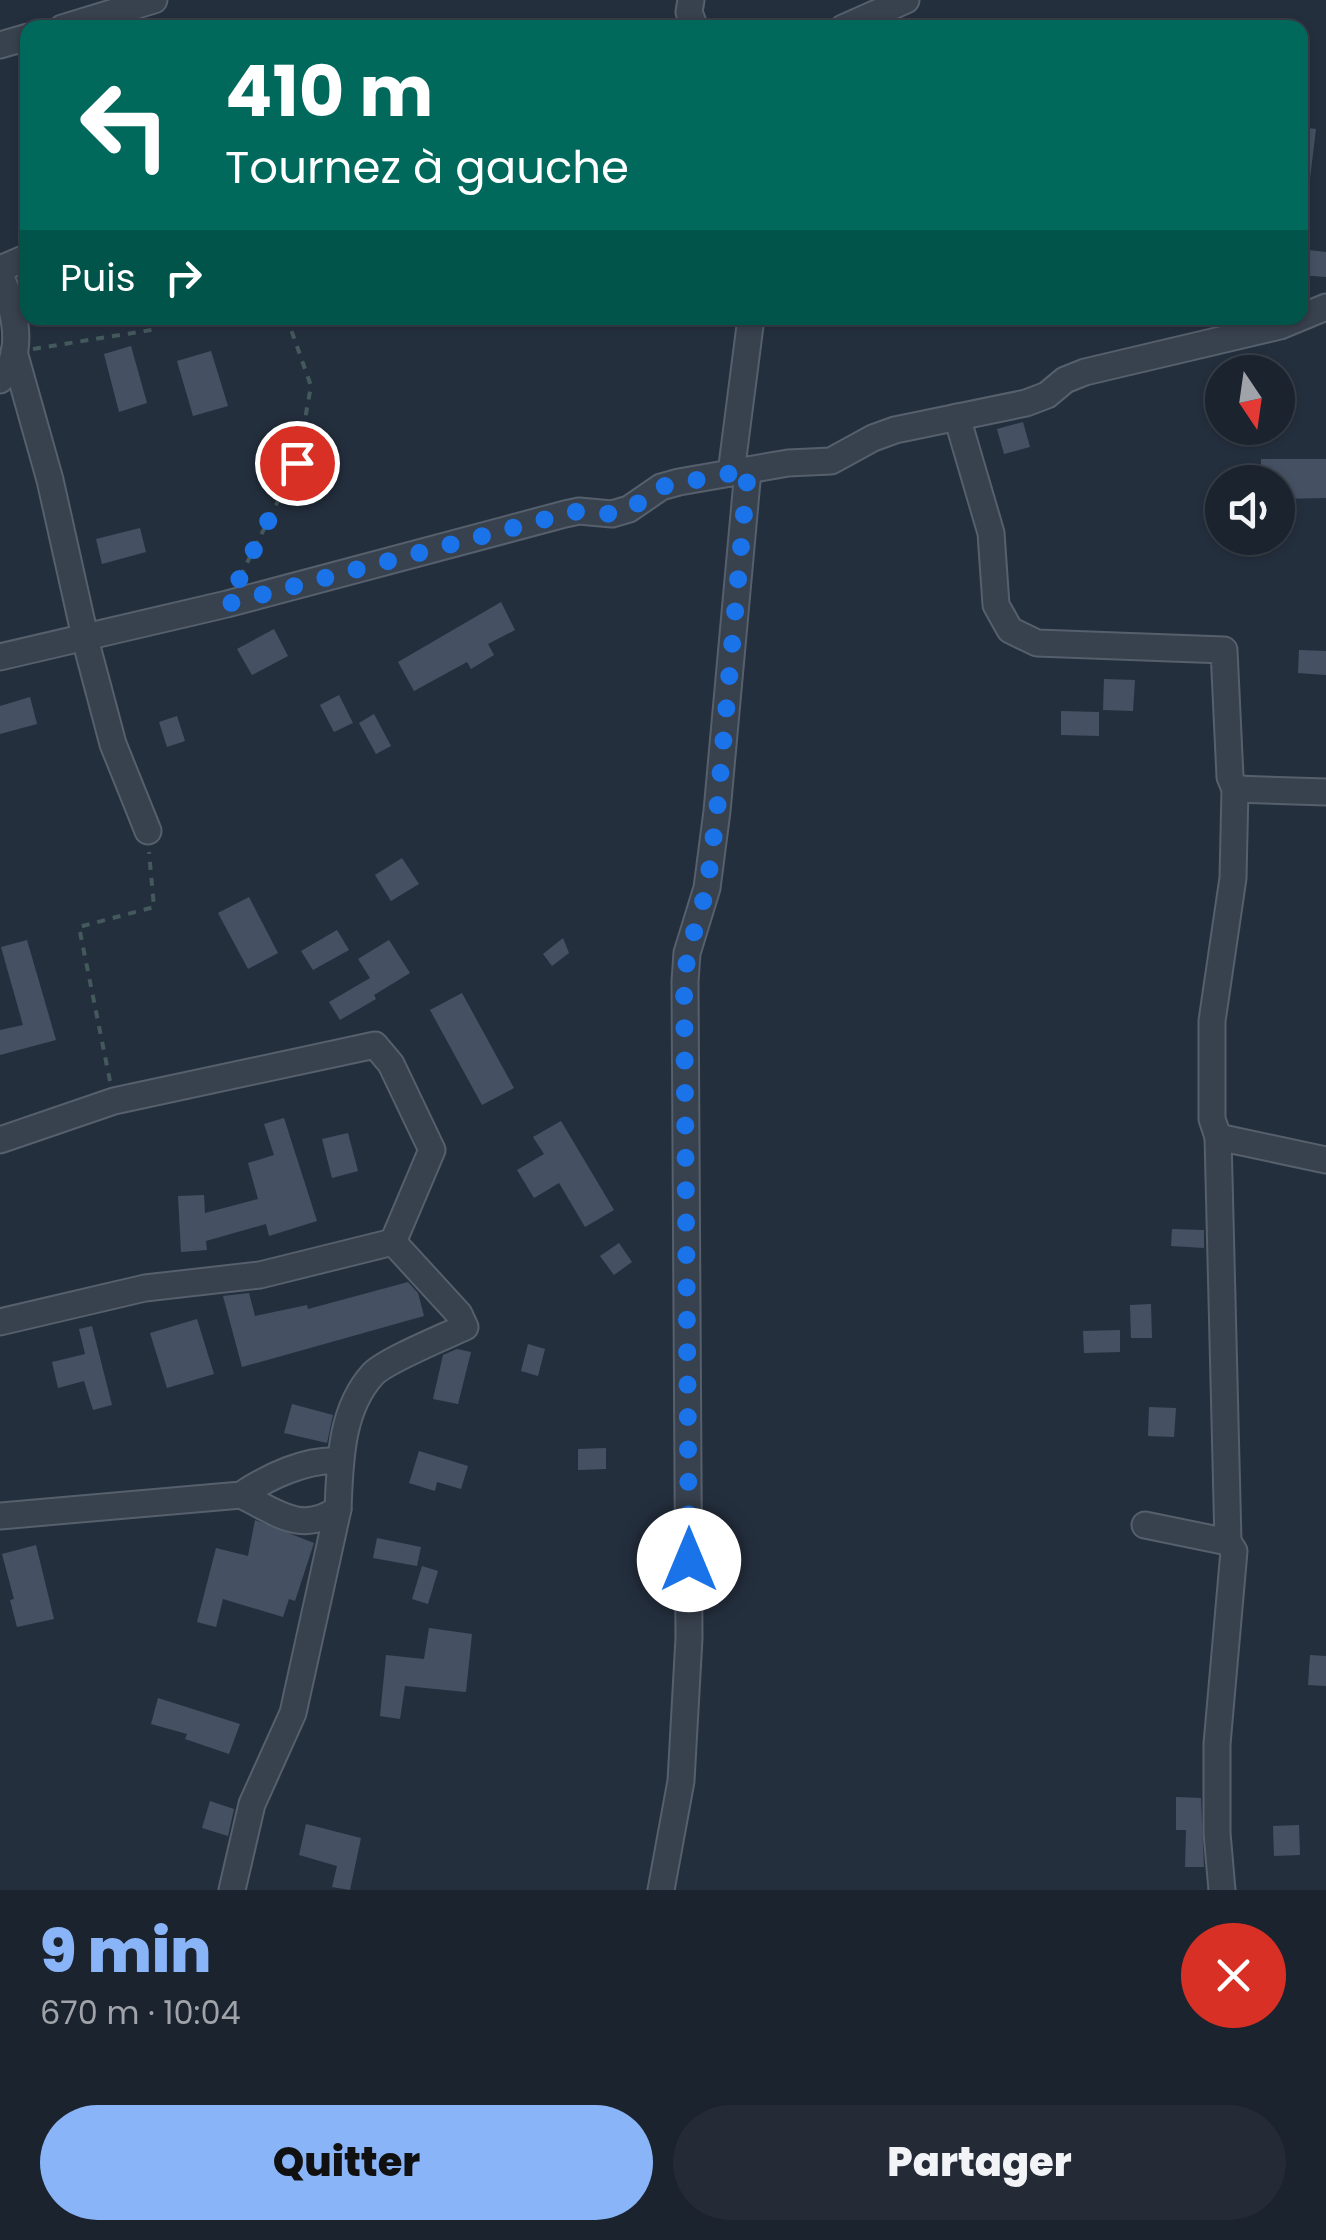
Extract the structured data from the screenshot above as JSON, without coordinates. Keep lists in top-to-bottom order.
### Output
{
  "north": "bottom",
  "page": {
    "turn": ["410 m", "Tournez à gauche"],
    "then": "Puis",
    "heading": ["9 min", "670 m · 10:04"],
    "buttons": ["Quitter", "Partager"]
  }
}
